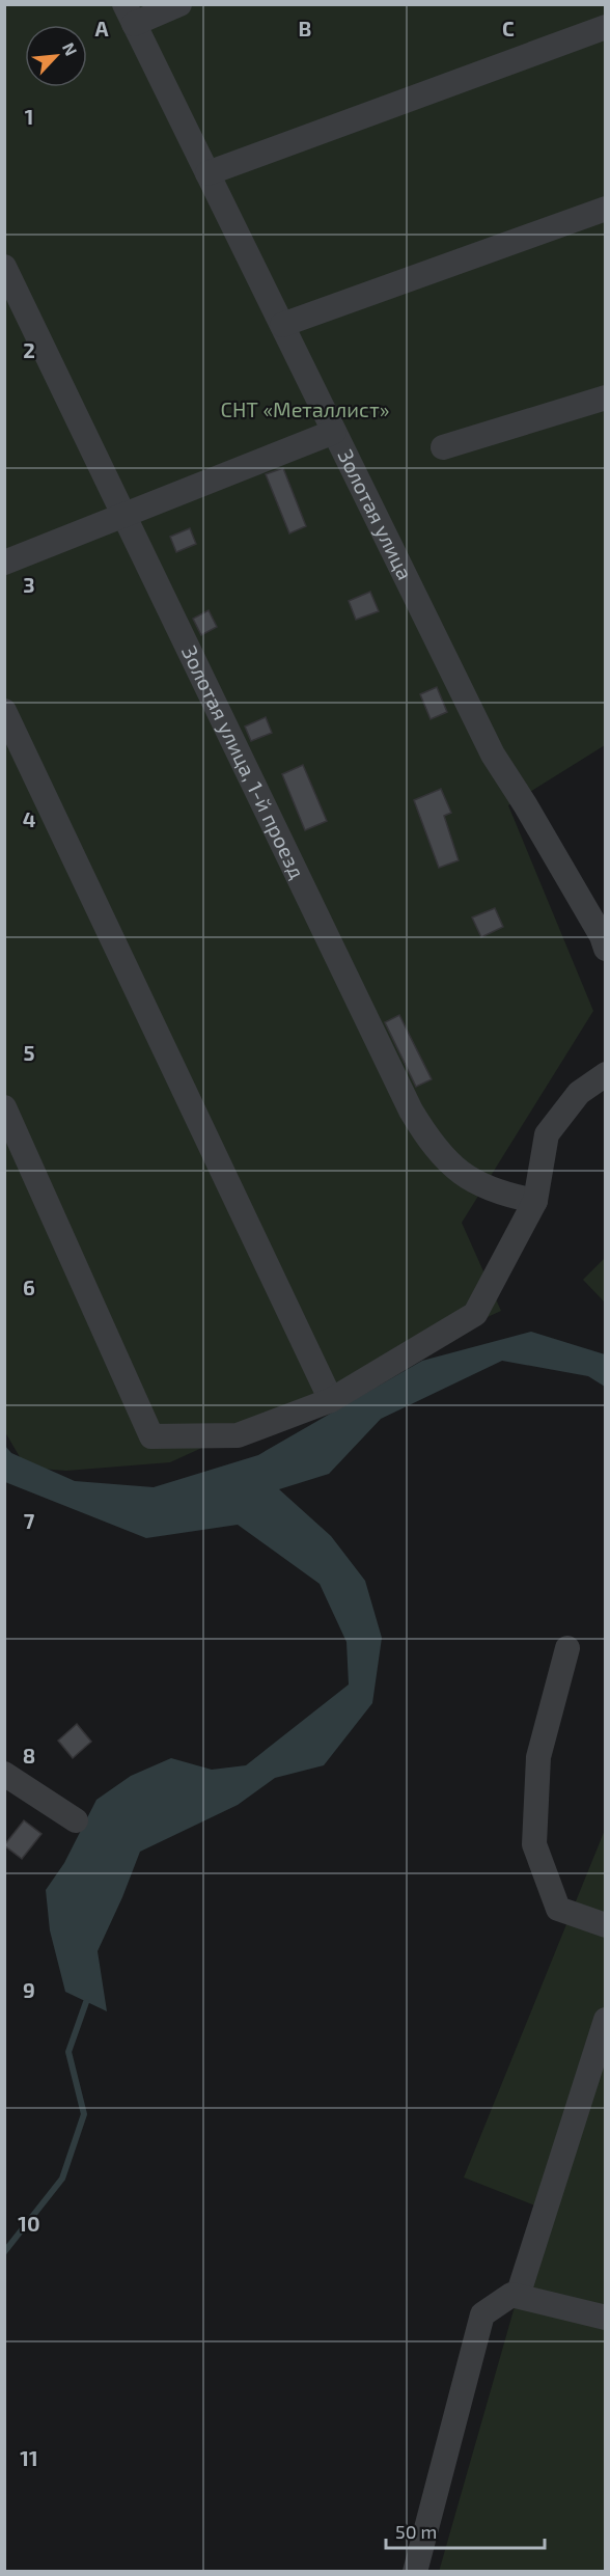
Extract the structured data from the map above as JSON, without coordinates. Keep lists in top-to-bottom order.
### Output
{
  "streets": {
    "street": ["Золотая улица", "Золотая улица, 1-й проезд"]
  },
  "parks": ["СНТ «Металлист»"],
  "scale_bar": "50 m",
  "north": "top right",
  "grid": {
    "columns": ["A", "B", "C"],
    "rows": [
      "1",
      "2",
      "3",
      "4",
      "5",
      "6",
      "7",
      "8",
      "9",
      "10",
      "11"
    ]
  }
}
